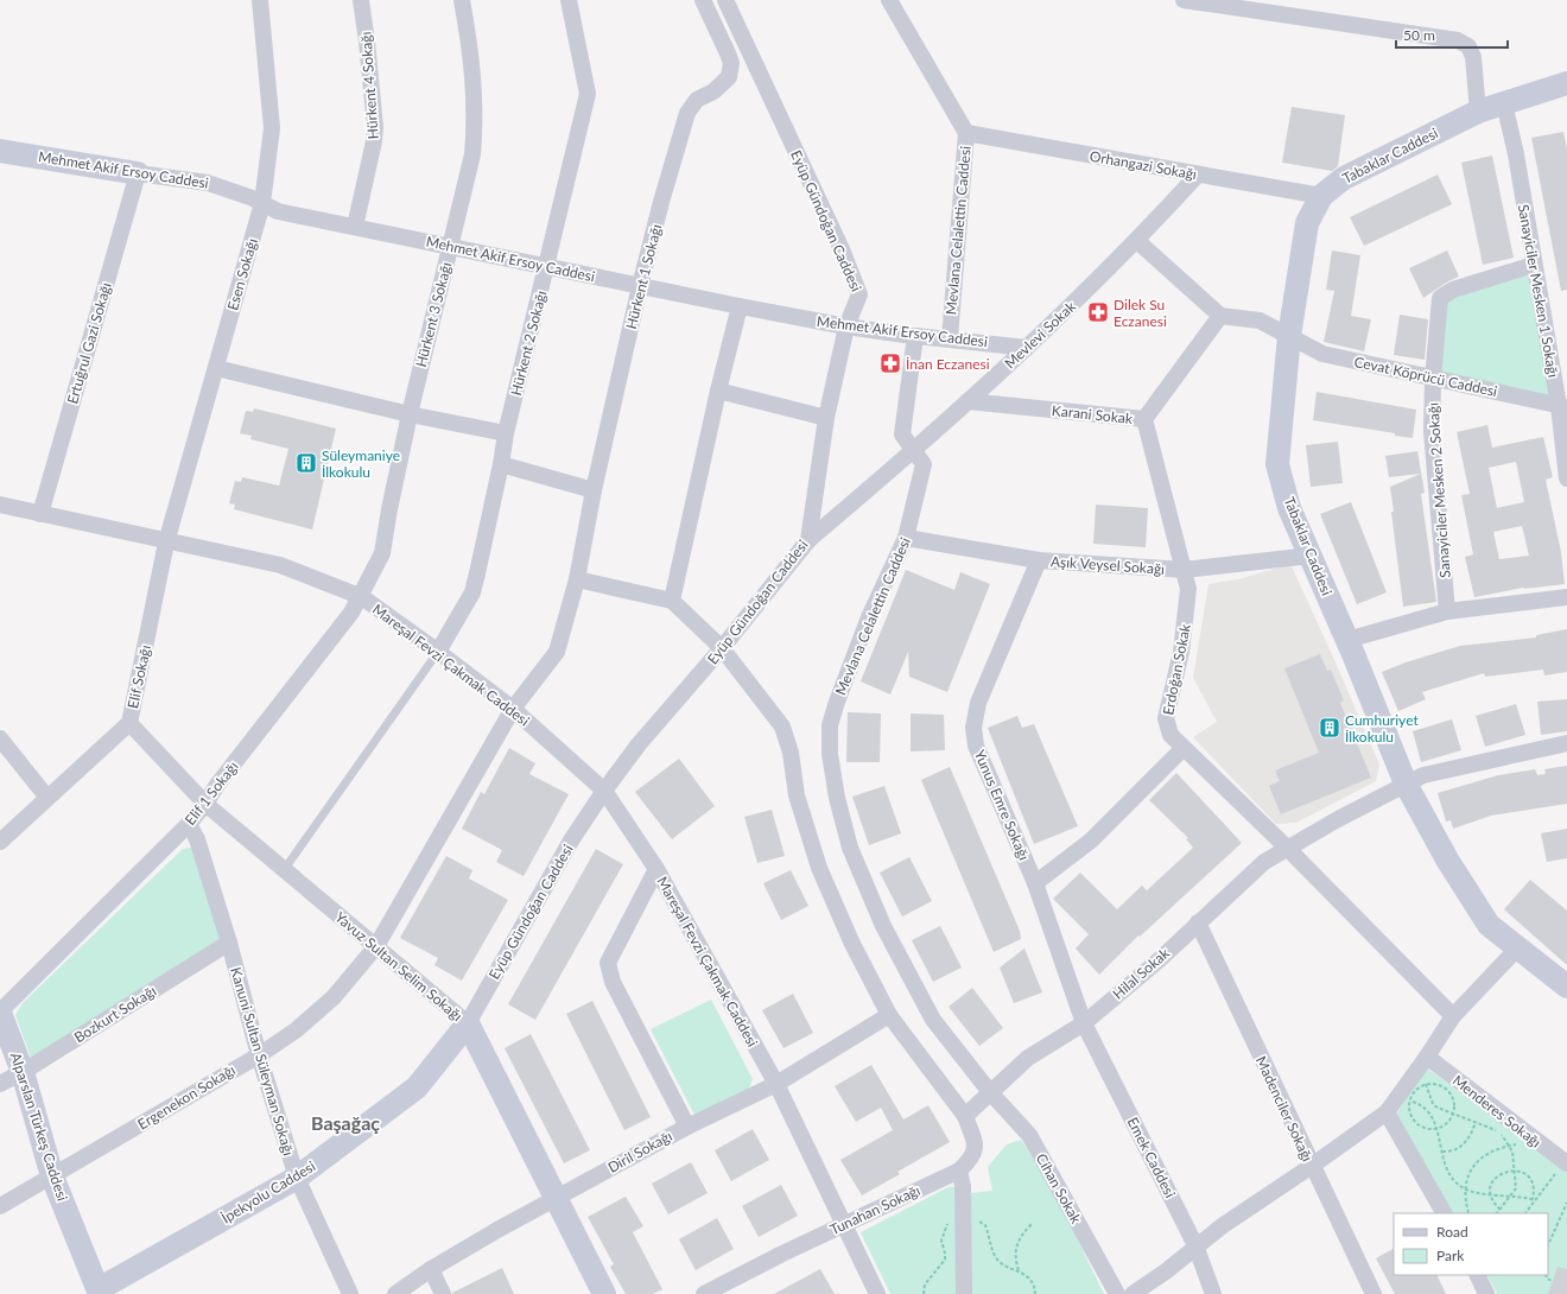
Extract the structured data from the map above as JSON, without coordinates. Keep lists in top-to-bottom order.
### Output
{
  "streets": {
    "street": [
      "Hürkent 4 Sokağı",
      "Tabaklar Caddesi",
      "Orhangazi Sokağı",
      "Mehmet Akif Ersoy Caddesi",
      "Eyüp Gündoğan Caddesi",
      "Mevlana Celalettin Caddesi",
      "Esen Sokağı",
      "Hürkent 1 Sokağı",
      "Sanayiciler Mesken 1 Sokağı",
      "Hürkent 3 Sokağı",
      "Mevlevi Sokak",
      "Ertuğrul Gazi Sokağı",
      "Hürkent 2 Sokağı",
      "Cevat Köprücü Caddesi",
      "Karani Sokak",
      "Sanayiciler Mesken 2 Sokağı",
      "Aşık Veysel Sokağı",
      "Mareşal Fevzi Çakmak Caddesi",
      "Erdoğan Sokak",
      "Elif Sokağı",
      "Elif 1 Sokağı",
      "Yunus Emre Sokağı",
      "Yavuz Sultan Selim Sokağı",
      "Hilal Sokak",
      "Bozkurt Sokağı",
      "Kanuni Sultan Süleyman Sokağı",
      "Ergenekon Sokağı",
      "Madenciler Sokağı",
      "Menderes Sokağı",
      "Alparslan Türkeş Caddesi",
      "Diril Sokağı",
      "Emek Caddesi",
      "Cihan Sokak",
      "İpekyolu Caddesi",
      "Tunahan Sokağı"
    ]
  },
  "crossings": [
    ["Hürkent 4 Sokağı", "Mehmet Akif Ersoy Caddesi"],
    ["Tabaklar Caddesi", "Orhangazi Sokağı"],
    ["Tabaklar Caddesi", "Sanayiciler Mesken 1 Sokağı"],
    ["Tabaklar Caddesi", "Cevat Köprücü Caddesi"],
    ["Tabaklar Caddesi", "Aşık Veysel Sokağı"],
    ["Tabaklar Caddesi", "Hilal Sokak"],
    ["Orhangazi Sokağı", "Mevlana Celalettin Caddesi"],
    ["Orhangazi Sokağı", "Mevlevi Sokak"],
    ["Mehmet Akif Ersoy Caddesi", "Eyüp Gündoğan Caddesi"],
    ["Mehmet Akif Ersoy Caddesi", "Mevlana Celalettin Caddesi"],
    ["Mehmet Akif Ersoy Caddesi", "Esen Sokağı"],
    ["Mehmet Akif Ersoy Caddesi", "Hürkent 1 Sokağı"],
    ["Mehmet Akif Ersoy Caddesi", "Hürkent 3 Sokağı"],
    ["Mehmet Akif Ersoy Caddesi", "Mevlevi Sokak"],
    ["Mehmet Akif Ersoy Caddesi", "Ertuğrul Gazi Sokağı"],
    ["Mehmet Akif Ersoy Caddesi", "Hürkent 2 Sokağı"],
    ["Eyüp Gündoğan Caddesi", "Mevlevi Sokak"],
    ["Eyüp Gündoğan Caddesi", "Mareşal Fevzi Çakmak Caddesi"],
    ["Eyüp Gündoğan Caddesi", "Yavuz Sultan Selim Sokağı"],
    ["Eyüp Gündoğan Caddesi", "İpekyolu Caddesi"],
    ["Eyüp Gündoğan Caddesi", "Tunahan Sokağı"],
    ["Mevlana Celalettin Caddesi", "Mevlevi Sokak"],
    ["Mevlana Celalettin Caddesi", "Aşık Veysel Sokağı"],
    ["Mevlana Celalettin Caddesi", "Hilal Sokak"],
    ["Mevlana Celalettin Caddesi", "Cihan Sokak"],
    ["Esen Sokağı", "Mareşal Fevzi Çakmak Caddesi"],
    ["Esen Sokağı", "Elif Sokağı"],
    ["Hürkent 1 Sokağı", "Mareşal Fevzi Çakmak Caddesi"],
    ["Hürkent 1 Sokağı", "Ergenekon Sokağı"],
    ["Sanayiciler Mesken 1 Sokağı", "Cevat Köprücü Caddesi"],
    ["Sanayiciler Mesken 1 Sokağı", "Sanayiciler Mesken 2 Sokağı"],
    ["Hürkent 3 Sokağı", "Mareşal Fevzi Çakmak Caddesi"],
    ["Hürkent 3 Sokağı", "Elif 1 Sokağı"],
    ["Mevlevi Sokak", "Karani Sokak"],
    ["Ertuğrul Gazi Sokağı", "Mareşal Fevzi Çakmak Caddesi"],
    ["Hürkent 2 Sokağı", "Mareşal Fevzi Çakmak Caddesi"],
    ["Cevat Köprücü Caddesi", "Karani Sokak"],
    ["Cevat Köprücü Caddesi", "Sanayiciler Mesken 2 Sokağı"],
    ["Karani Sokak", "Erdoğan Sokak"],
    ["Aşık Veysel Sokağı", "Erdoğan Sokak"],
    ["Aşık Veysel Sokağı", "Yunus Emre Sokağı"],
    ["Mareşal Fevzi Çakmak Caddesi", "Elif Sokağı"],
    ["Mareşal Fevzi Çakmak Caddesi", "Elif 1 Sokağı"],
    ["Mareşal Fevzi Çakmak Caddesi", "Ergenekon Sokağı"],
    ["Mareşal Fevzi Çakmak Caddesi", "Diril Sokağı"],
    ["Mareşal Fevzi Çakmak Caddesi", "Tunahan Sokağı"],
    ["Elif Sokağı", "Yavuz Sultan Selim Sokağı"],
    ["Elif 1 Sokağı", "Yavuz Sultan Selim Sokağı"],
    ["Elif 1 Sokağı", "Kanuni Sultan Süleyman Sokağı"],
    ["Elif 1 Sokağı", "Alparslan Türkeş Caddesi"],
    ["Yunus Emre Sokağı", "Hilal Sokak"],
    ["Yunus Emre Sokağı", "Emek Caddesi"],
    ["Yavuz Sultan Selim Sokağı", "Ergenekon Sokağı"],
    ["Yavuz Sultan Selim Sokağı", "Diril Sokağı"],
    ["Yavuz Sultan Selim Sokağı", "İpekyolu Caddesi"],
    ["Hilal Sokak", "Madenciler Sokağı"],
    ["Hilal Sokak", "Emek Caddesi"],
    ["Hilal Sokak", "Cihan Sokak"],
    ["Bozkurt Sokağı", "Kanuni Sultan Süleyman Sokağı"],
    ["Bozkurt Sokağı", "Alparslan Türkeş Caddesi"],
    ["Kanuni Sultan Süleyman Sokağı", "Ergenekon Sokağı"],
    ["Kanuni Sultan Süleyman Sokağı", "İpekyolu Caddesi"],
    ["Ergenekon Sokağı", "Alparslan Türkeş Caddesi"],
    ["Alparslan Türkeş Caddesi", "İpekyolu Caddesi"],
    ["Diril Sokağı", "Tunahan Sokağı"]
  ],
  "districts": ["Başağaç"],
  "places": {
    "pharmacy": ["Dilek Su Eczanesi", "İnan Eczanesi"],
    "building": ["Süleymaniye İlkokulu", "Cumhuriyet İlkokulu"]
  },
  "legend": ["Road", "Park"],
  "scale_bar": "50 m"
}
